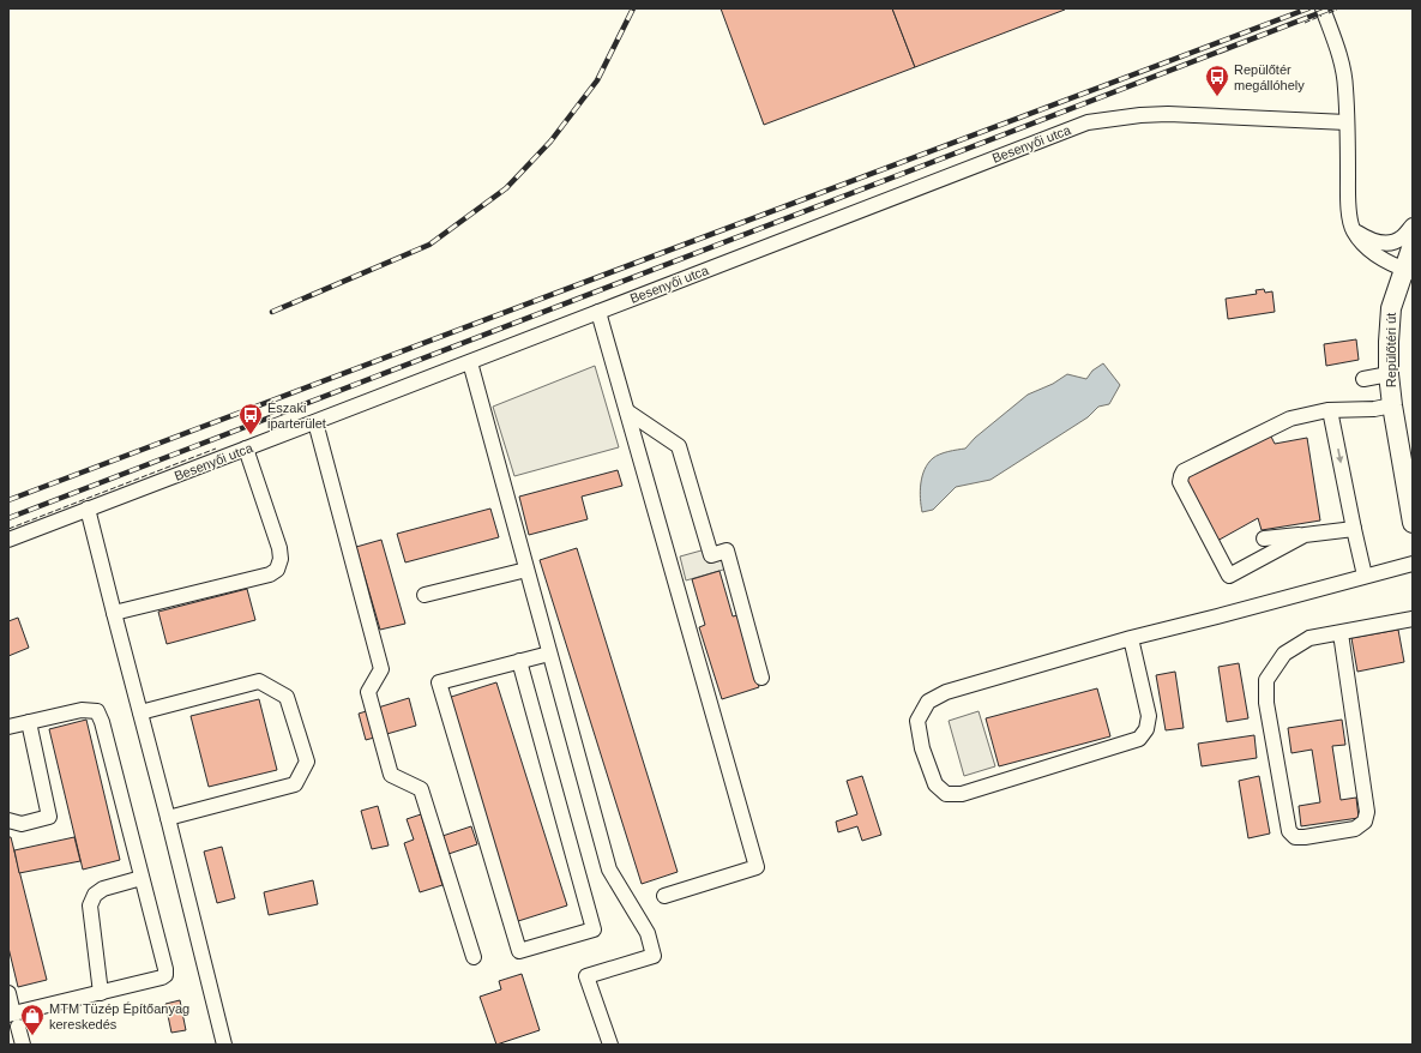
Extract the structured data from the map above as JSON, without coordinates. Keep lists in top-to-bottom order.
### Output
{
  "streets": {
    "main road": ["Repülőtéri út"],
    "street": ["Besenyői utca"]
  },
  "places": {
    "bus stop": ["Repülőtér megállóhely", "Északi iparterület"],
    "shop": ["MTM Tüzép Építőanyag kereskedés"]
  }
}
